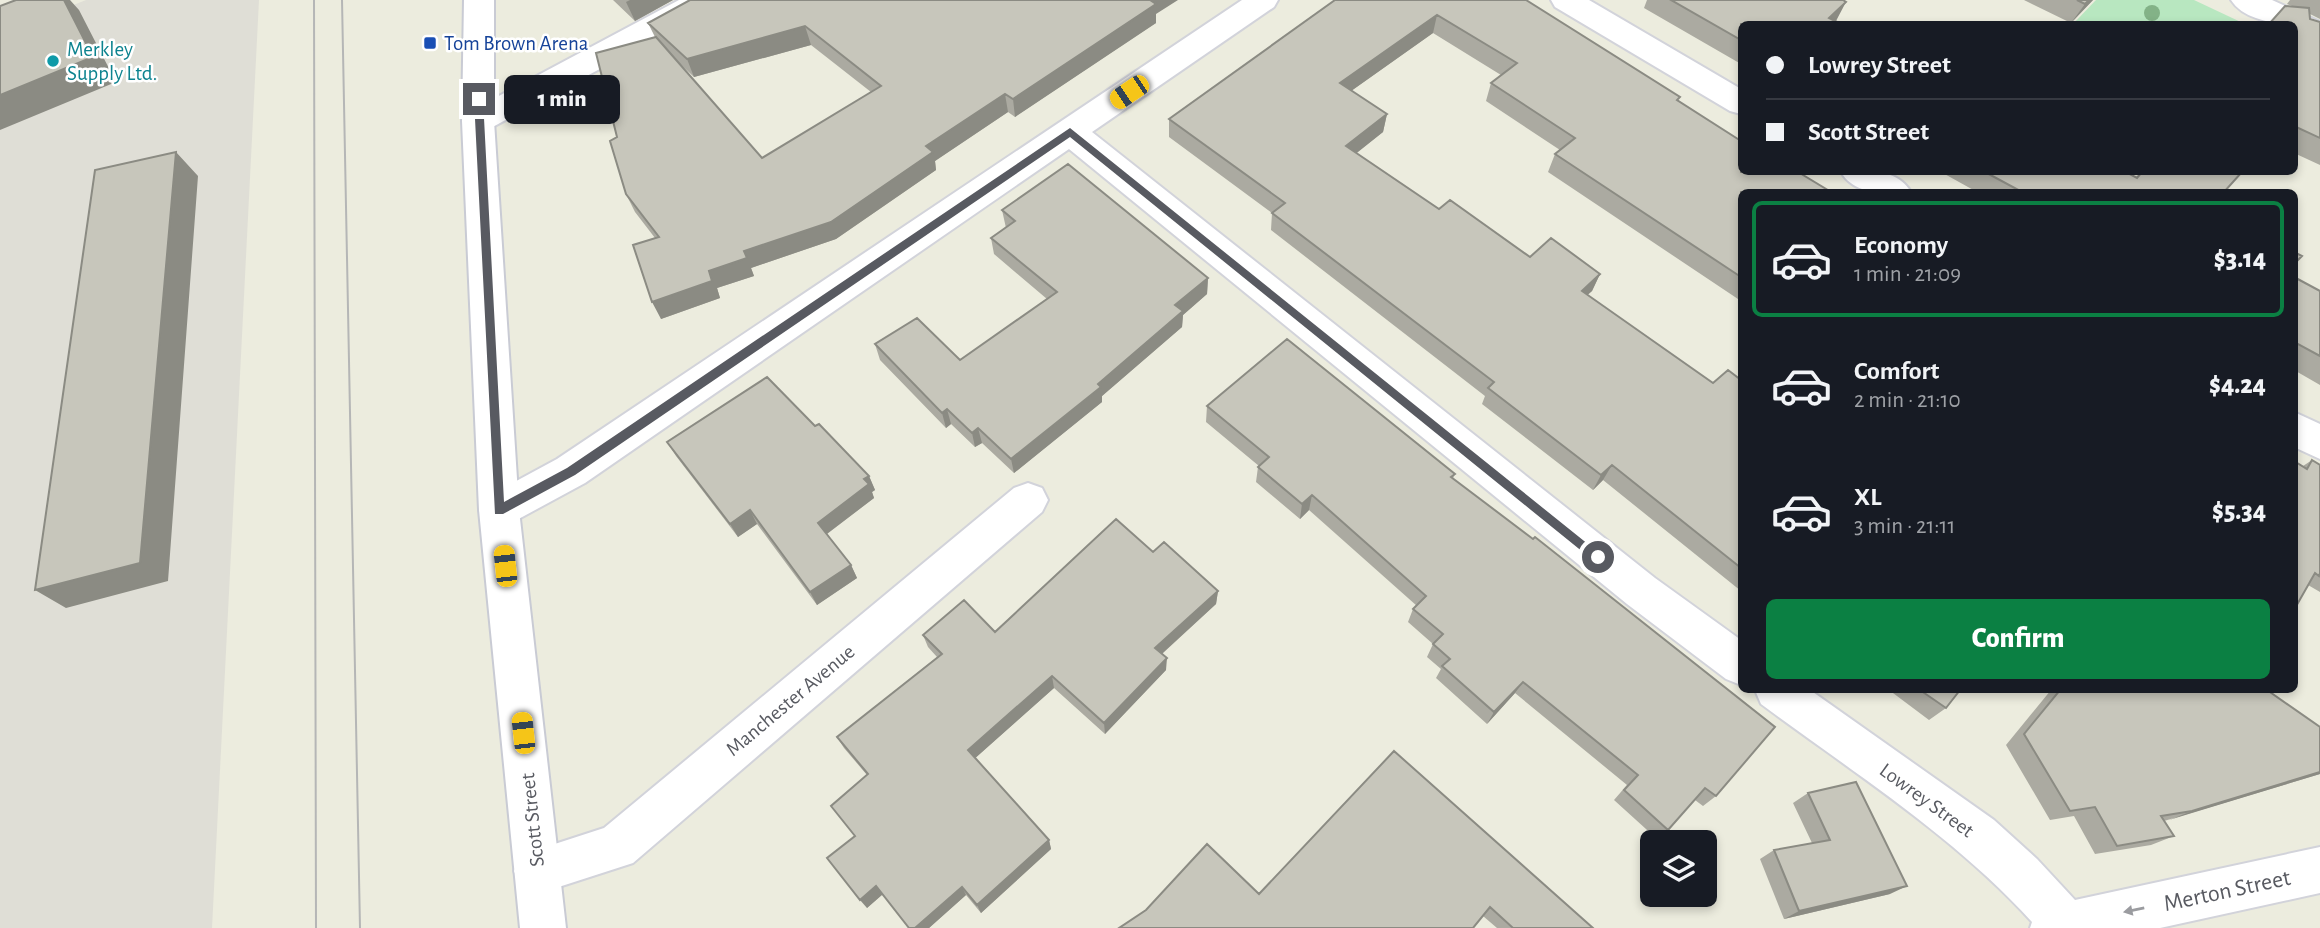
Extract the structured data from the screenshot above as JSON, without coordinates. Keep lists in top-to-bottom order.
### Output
{
  "streets": {
    "street": [
      "Manchester Avenue",
      "Lowrey Street",
      "Scott Street",
      "Merton Street"
    ]
  },
  "crossings": [
    ["Manchester Avenue", "Scott Street"],
    ["Lowrey Street", "Merton Street"]
  ],
  "one_way": ["Merton Street"],
  "places": {
    "transit": ["Tom Brown Arena"],
    "other": ["Merkley Supply Ltd."]
  },
  "page": {
    "banner": ["Lowrey Street", "Scott Street"],
    "bubble": "1 min",
    "list": [
      {
        "name": "Economy",
        "note": "1 min · 21:09",
        "value": "$3.14"
      },
      {
        "name": "Comfort",
        "note": "2 min · 21:10",
        "value": "$4.24"
      },
      {
        "name": "XL",
        "note": "3 min · 21:11",
        "value": "$5.34"
      }
    ],
    "buttons": "Confirm"
  }
}
